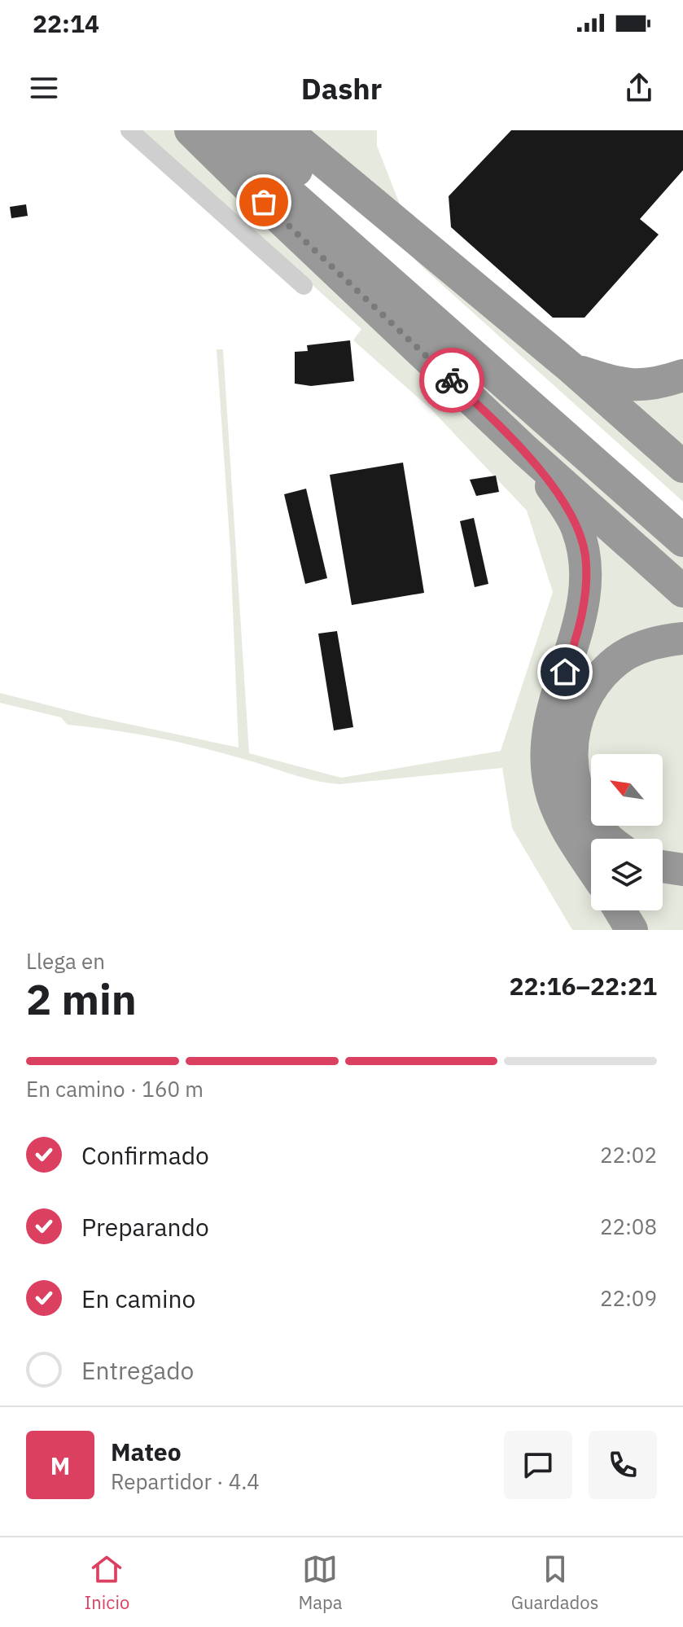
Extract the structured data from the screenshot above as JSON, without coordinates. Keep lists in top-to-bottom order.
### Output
{
  "north": "top left",
  "page": {
    "status": "22:14",
    "header": "Dashr",
    "heading": ["2 min", "Llega en", "22:16–22:21"],
    "panel": ["Mateo", "Repartidor · 4.4"],
    "bar": "En camino · 160 m",
    "list": [
      ["Confirmado", "22:02"],
      ["Preparando", "22:08"],
      ["En camino", "22:09"],
      "Entregado"
    ],
    "round": "M",
    "tabs": ["Inicio", "Mapa", "Guardados"]
  }
}
